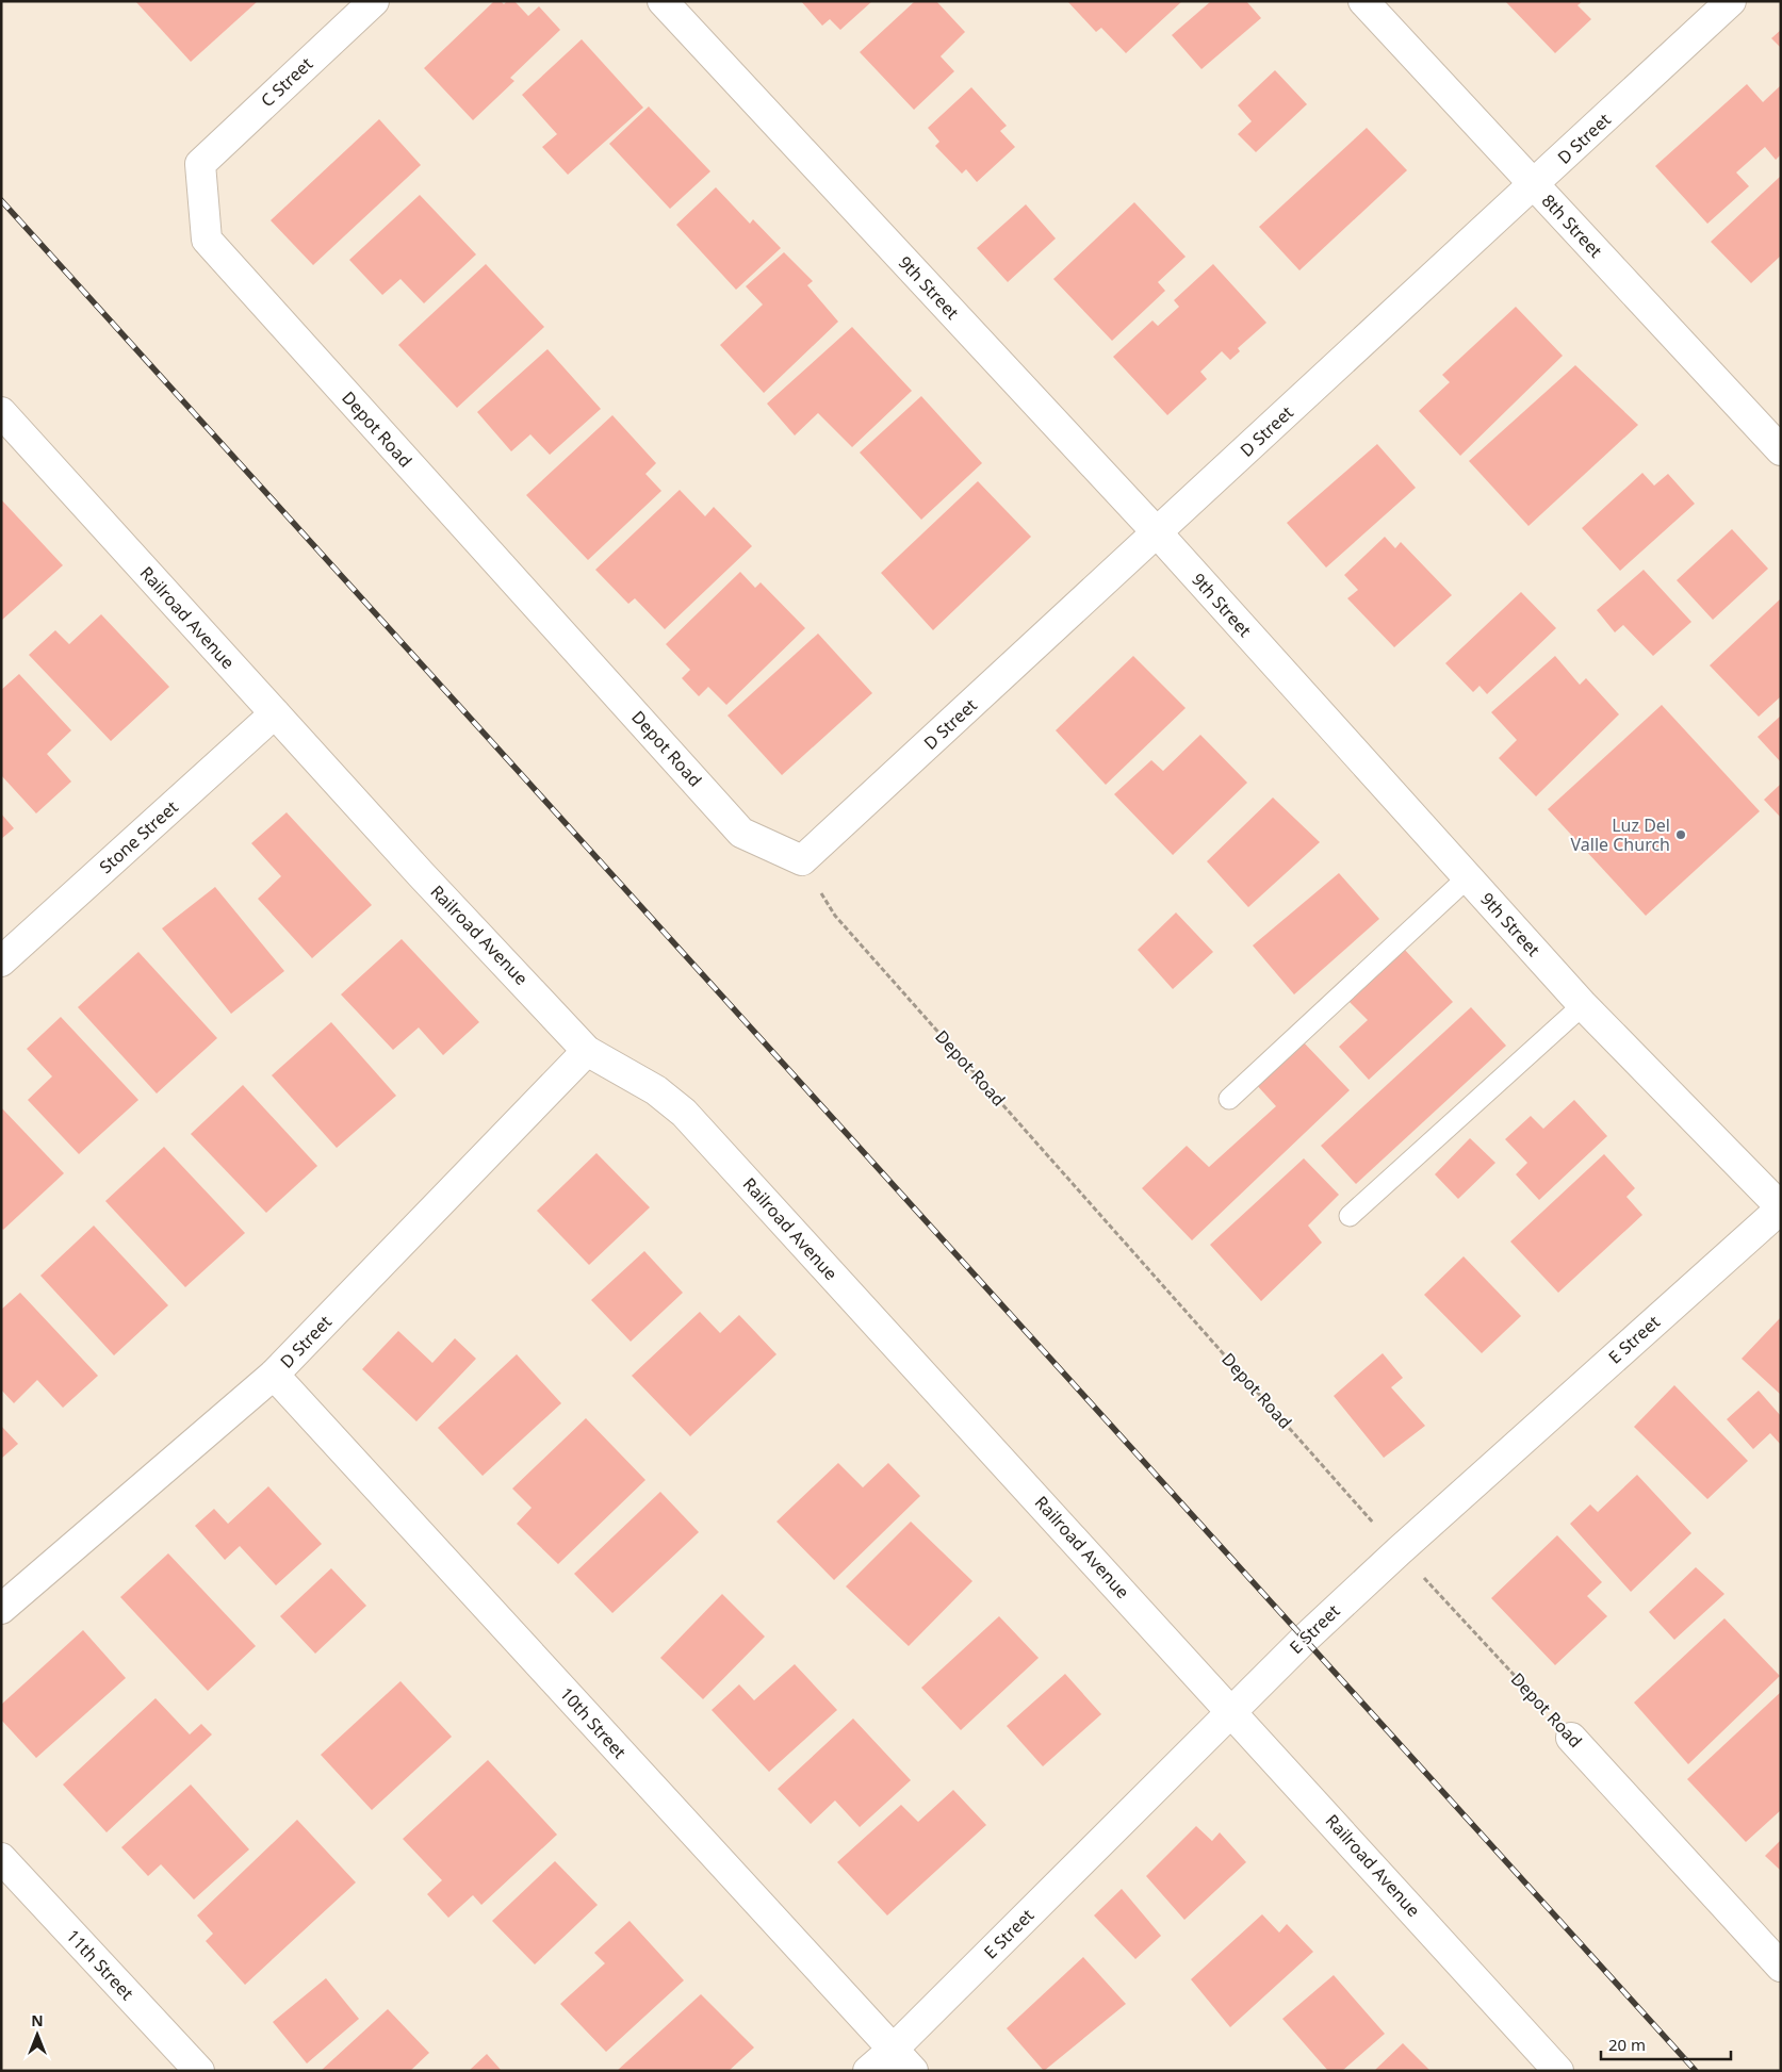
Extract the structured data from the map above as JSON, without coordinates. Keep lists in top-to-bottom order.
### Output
{
  "streets": {
    "street": [
      "C Street",
      "D Street",
      "8th Street",
      "9th Street",
      "Depot Road",
      "Railroad Avenue",
      "Stone Street",
      "E Street",
      "10th Street",
      "11th Street"
    ]
  },
  "crossings": [
    ["C Street", "Depot Road"],
    ["D Street", "8th Street"],
    ["D Street", "9th Street"],
    ["D Street", "Depot Road"],
    ["D Street", "Railroad Avenue"],
    ["D Street", "10th Street"],
    ["9th Street", "E Street"],
    ["Depot Road", "E Street"],
    ["Railroad Avenue", "Stone Street"],
    ["Railroad Avenue", "E Street"],
    ["E Street", "10th Street"]
  ],
  "places": ["Luz Del Valle Church"],
  "scale_bar": "20 m",
  "north": "top"
}
